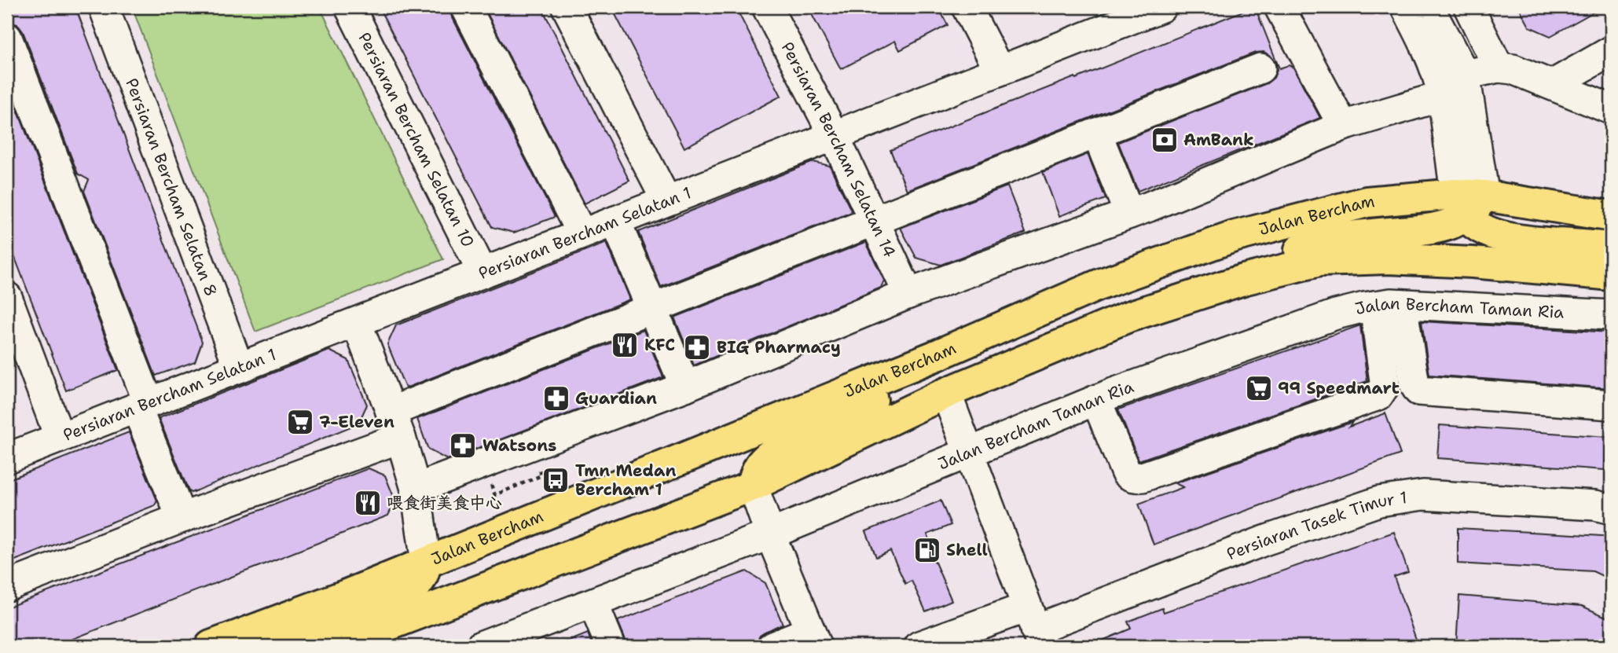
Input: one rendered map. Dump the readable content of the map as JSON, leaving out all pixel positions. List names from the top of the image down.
{
  "streets": {
    "main road": ["Jalan Bercham"],
    "street": [
      "Persiaran Bercham Selatan 10",
      "Persiaran Bercham Selatan 14",
      "Persiaran Bercham Selatan 8",
      "Persiaran Bercham Selatan 1",
      "Jalan Bercham Taman Ria",
      "Persiaran Tasek Timur 1"
    ]
  },
  "crossings": [
    ["Persiaran Bercham Selatan 10", "Persiaran Bercham Selatan 1"],
    ["Persiaran Bercham Selatan 14", "Persiaran Bercham Selatan 1"],
    ["Persiaran Bercham Selatan 8", "Persiaran Bercham Selatan 1"]
  ],
  "places": {
    "bank": ["AmBank"],
    "restaurant": ["KFC", "喂食街美食中心"],
    "pharmacy": ["BIG Pharmacy", "Guardian", "Watsons"],
    "supermarket": ["99 Speedmart", "7-Eleven"],
    "bus stop": ["Tmn Medan Bercham 1"],
    "fuel station": ["Shell"]
  }
}
